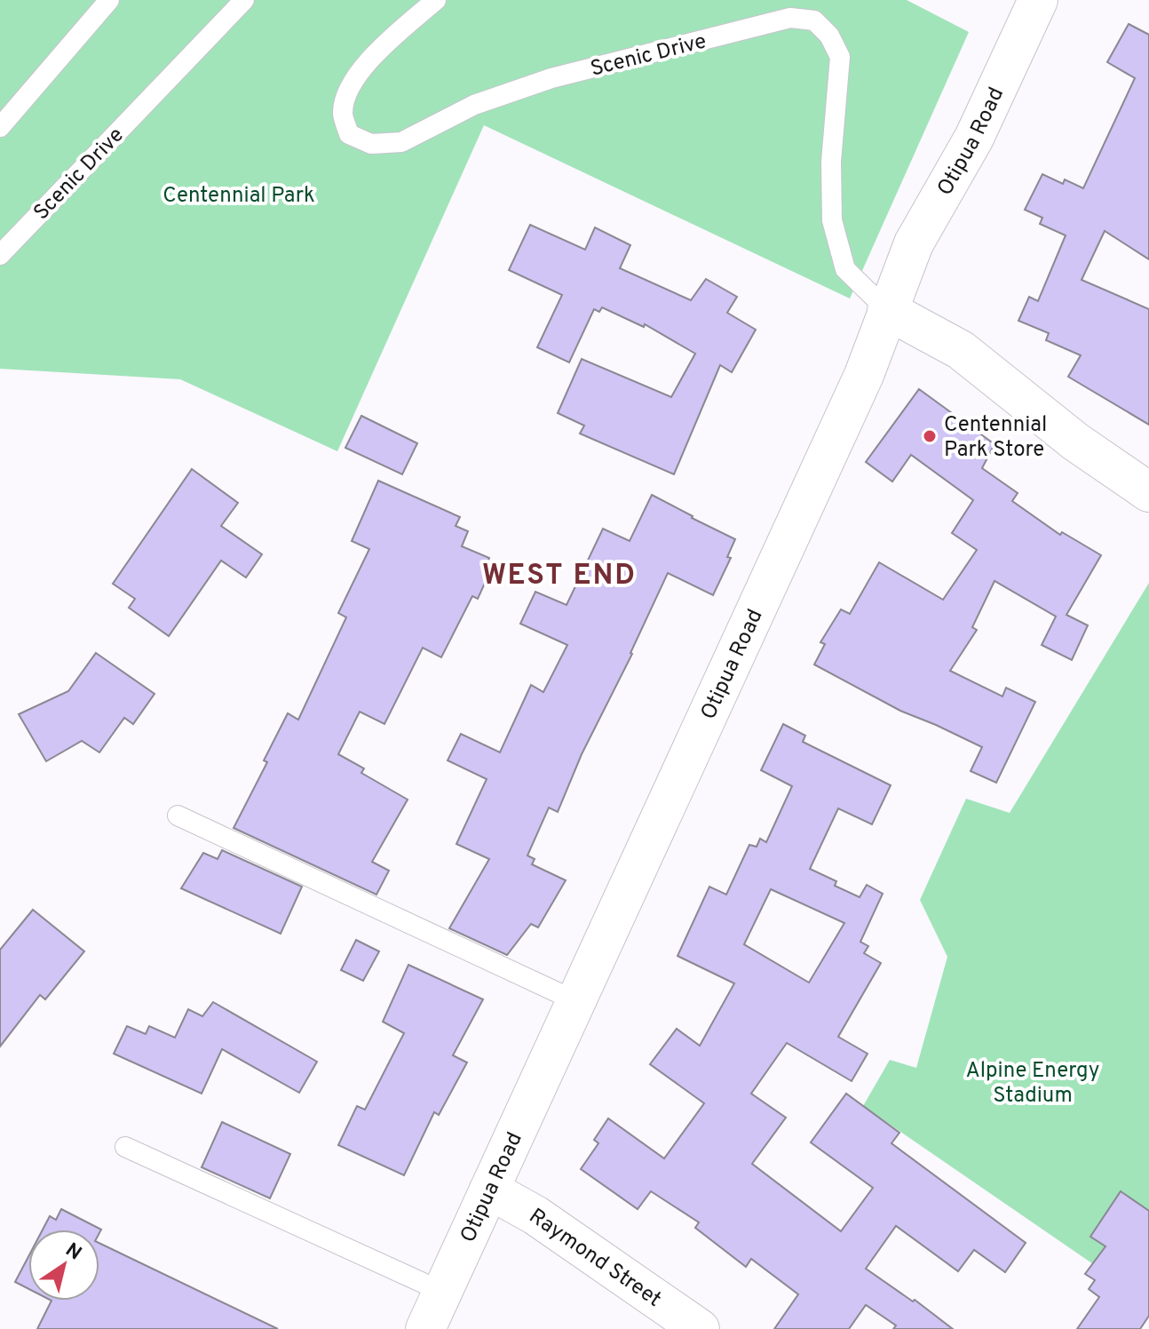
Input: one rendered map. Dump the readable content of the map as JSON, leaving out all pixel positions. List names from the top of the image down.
{
  "streets": {
    "street": ["Otipua Road", "Raymond Street"],
    "lane": ["Scenic Drive"]
  },
  "crossings": [
    ["Scenic Drive", "Otipua Road"],
    ["Otipua Road", "Raymond Street"]
  ],
  "districts": ["WEST END"],
  "parks": ["Centennial Park", "Alpine Energy Stadium"],
  "places": ["Centennial Park Store"],
  "north": "top right"
}
